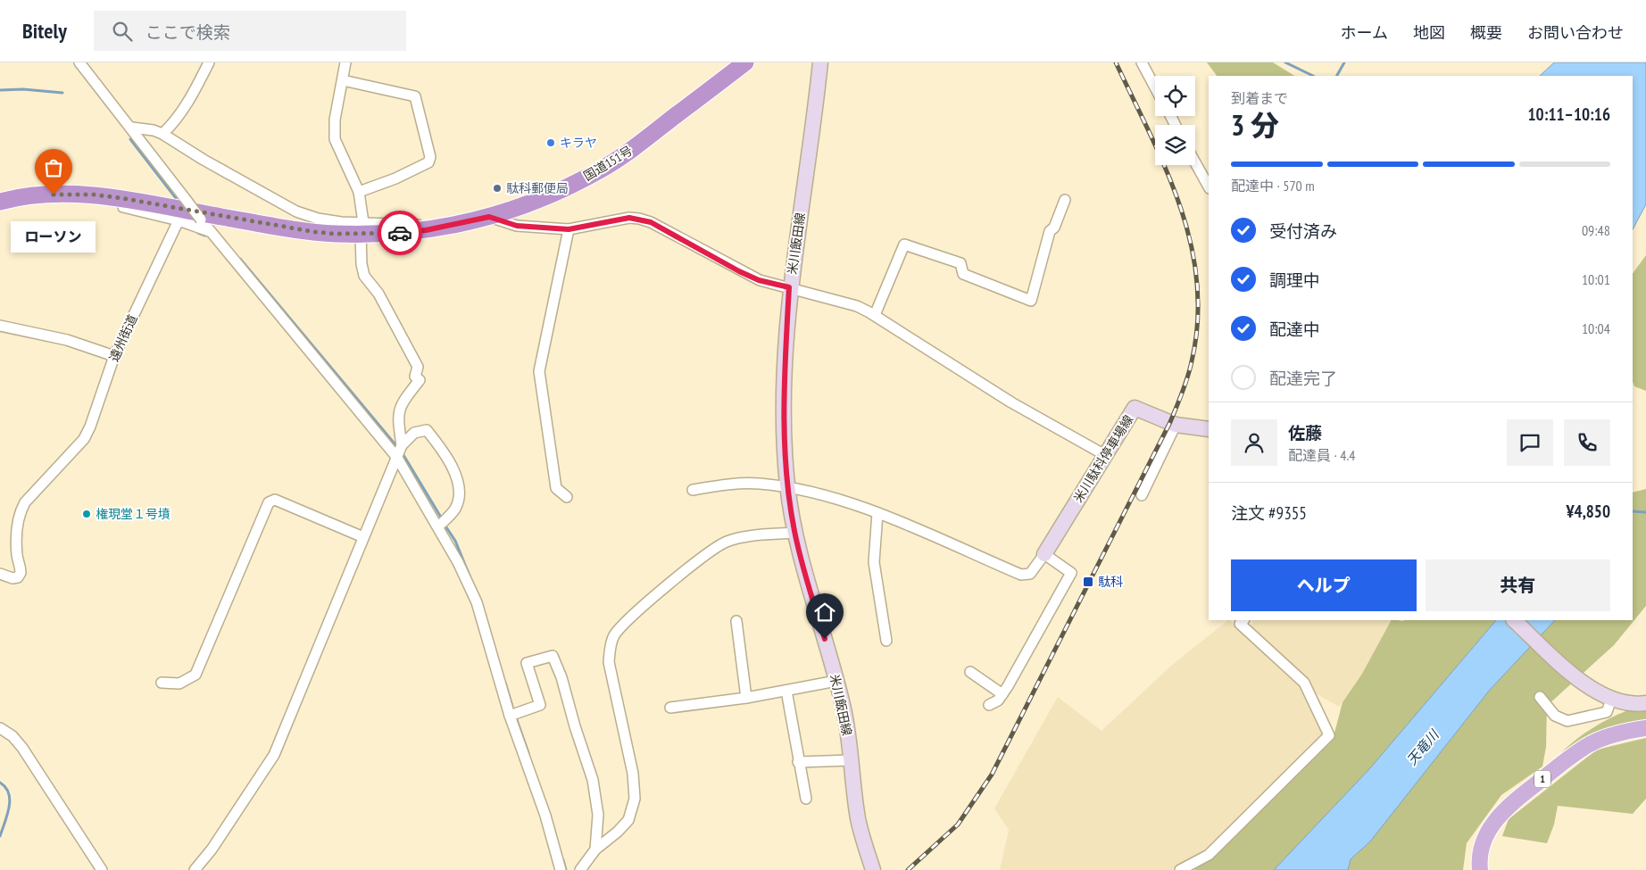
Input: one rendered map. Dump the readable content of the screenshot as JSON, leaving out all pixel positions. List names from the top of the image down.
{
  "streets": {
    "highway": ["国道151号"],
    "main road": ["米川飯田線", "米川駄科停車場線", "1"],
    "street": ["遠州街道"]
  },
  "water": ["天竜川"],
  "places": {
    "other": [
      "キラヤ",
      "駄科郵便局",
      "ローソン",
      "権現堂１号墳"
    ],
    "transit": ["駄科"]
  },
  "page": {
    "header": "Bitely",
    "search": "ここで検索",
    "nav": [
      "ホーム",
      "地図",
      "概要",
      "お問い合わせ"
    ],
    "heading": ["3 分", "到着まで", "10:11–10:16"],
    "panel": [
      "佐藤",
      "配達員 · 4.4",
      "注文 #9355",
      "¥4,850"
    ],
    "bar": "配達中 · 570 m",
    "list": [
      ["受付済み", "09:48"],
      ["調理中", "10:01"],
      ["配達中", "10:04"],
      "配達完了"
    ],
    "bubble": "ローソン",
    "buttons": ["ヘルプ", "共有"]
  }
}
